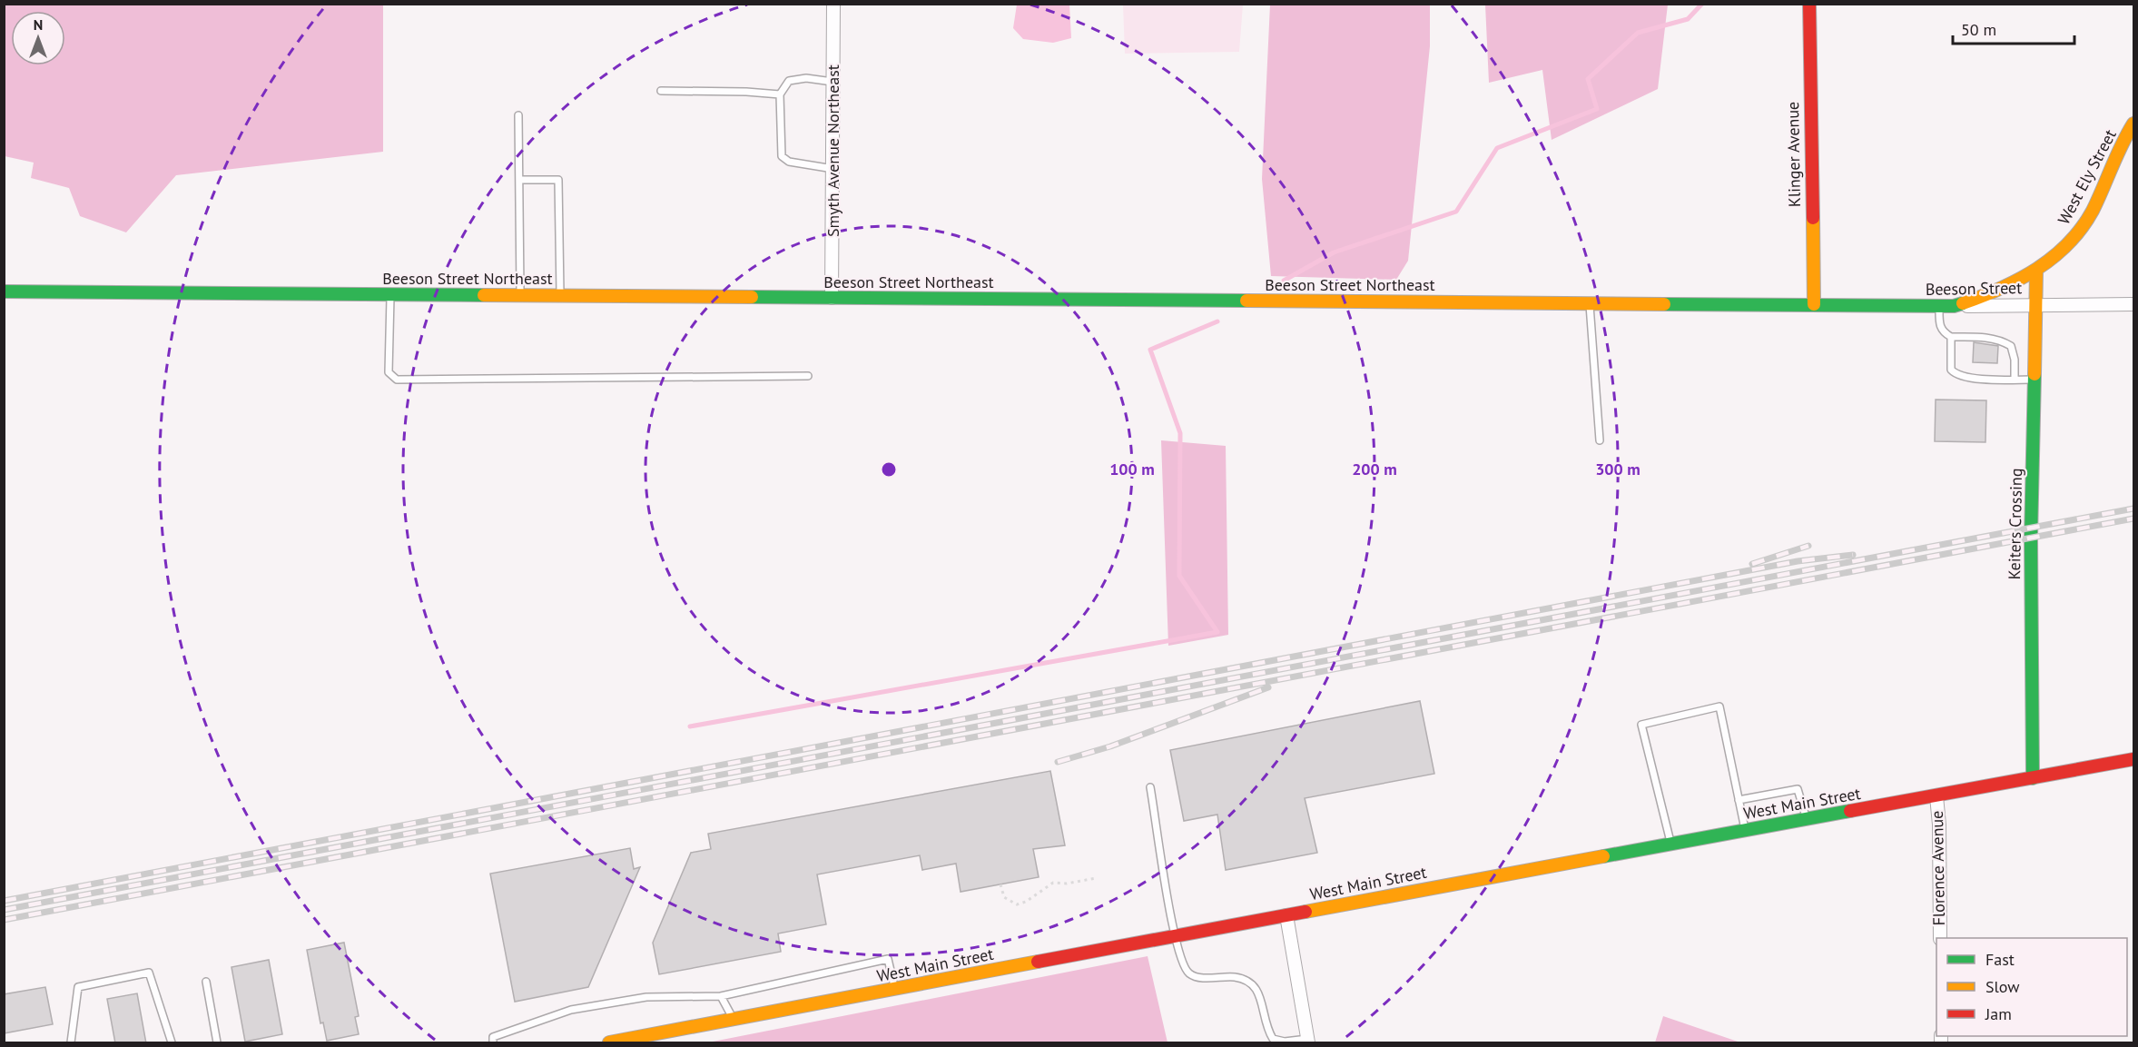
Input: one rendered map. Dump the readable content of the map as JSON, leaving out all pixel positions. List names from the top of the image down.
{
  "streets": {
    "street": [
      "Smyth Avenue Northeast",
      "Klinger Avenue",
      "West Ely Street",
      "Beeson Street Northeast",
      "Beeson Street",
      "Keiters Crossing",
      "West Main Street",
      "Florence Avenue"
    ]
  },
  "crossings": [
    ["Smyth Avenue Northeast", "Beeson Street Northeast"],
    ["Klinger Avenue", "Beeson Street Northeast"],
    ["Klinger Avenue", "Beeson Street"],
    ["West Ely Street", "Beeson Street"],
    ["West Ely Street", "Keiters Crossing"],
    ["Beeson Street Northeast", "Beeson Street"],
    ["Beeson Street", "Keiters Crossing"],
    ["Keiters Crossing", "West Main Street"],
    ["West Main Street", "Florence Avenue"]
  ],
  "legend": ["Fast", "Slow", "Jam"],
  "scale_bar": "50 m",
  "north": "top",
  "rings": ["100 m", "200 m", "300 m"]
}
